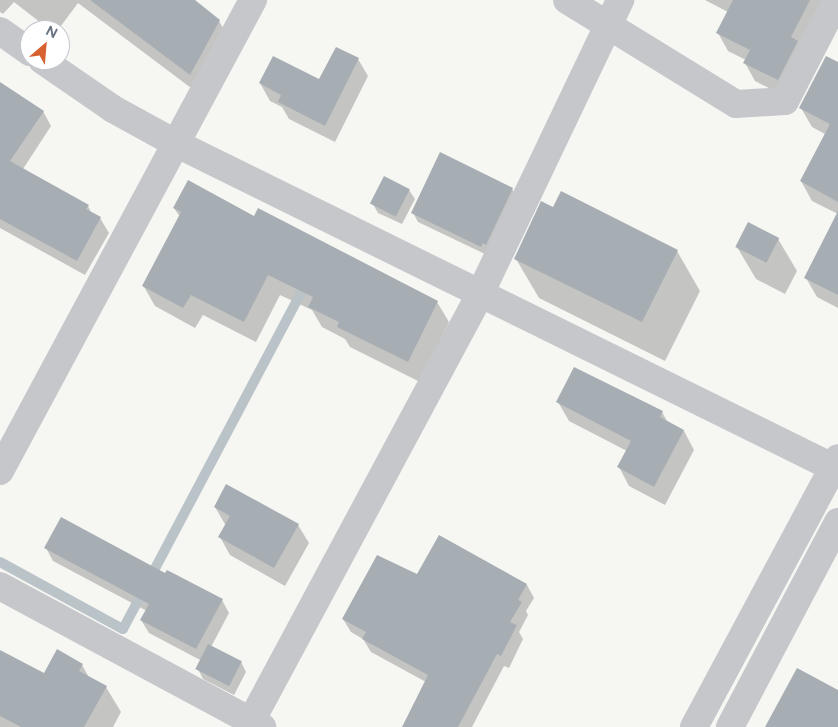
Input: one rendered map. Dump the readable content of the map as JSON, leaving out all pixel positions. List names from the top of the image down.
{
  "north": "top right"
}
